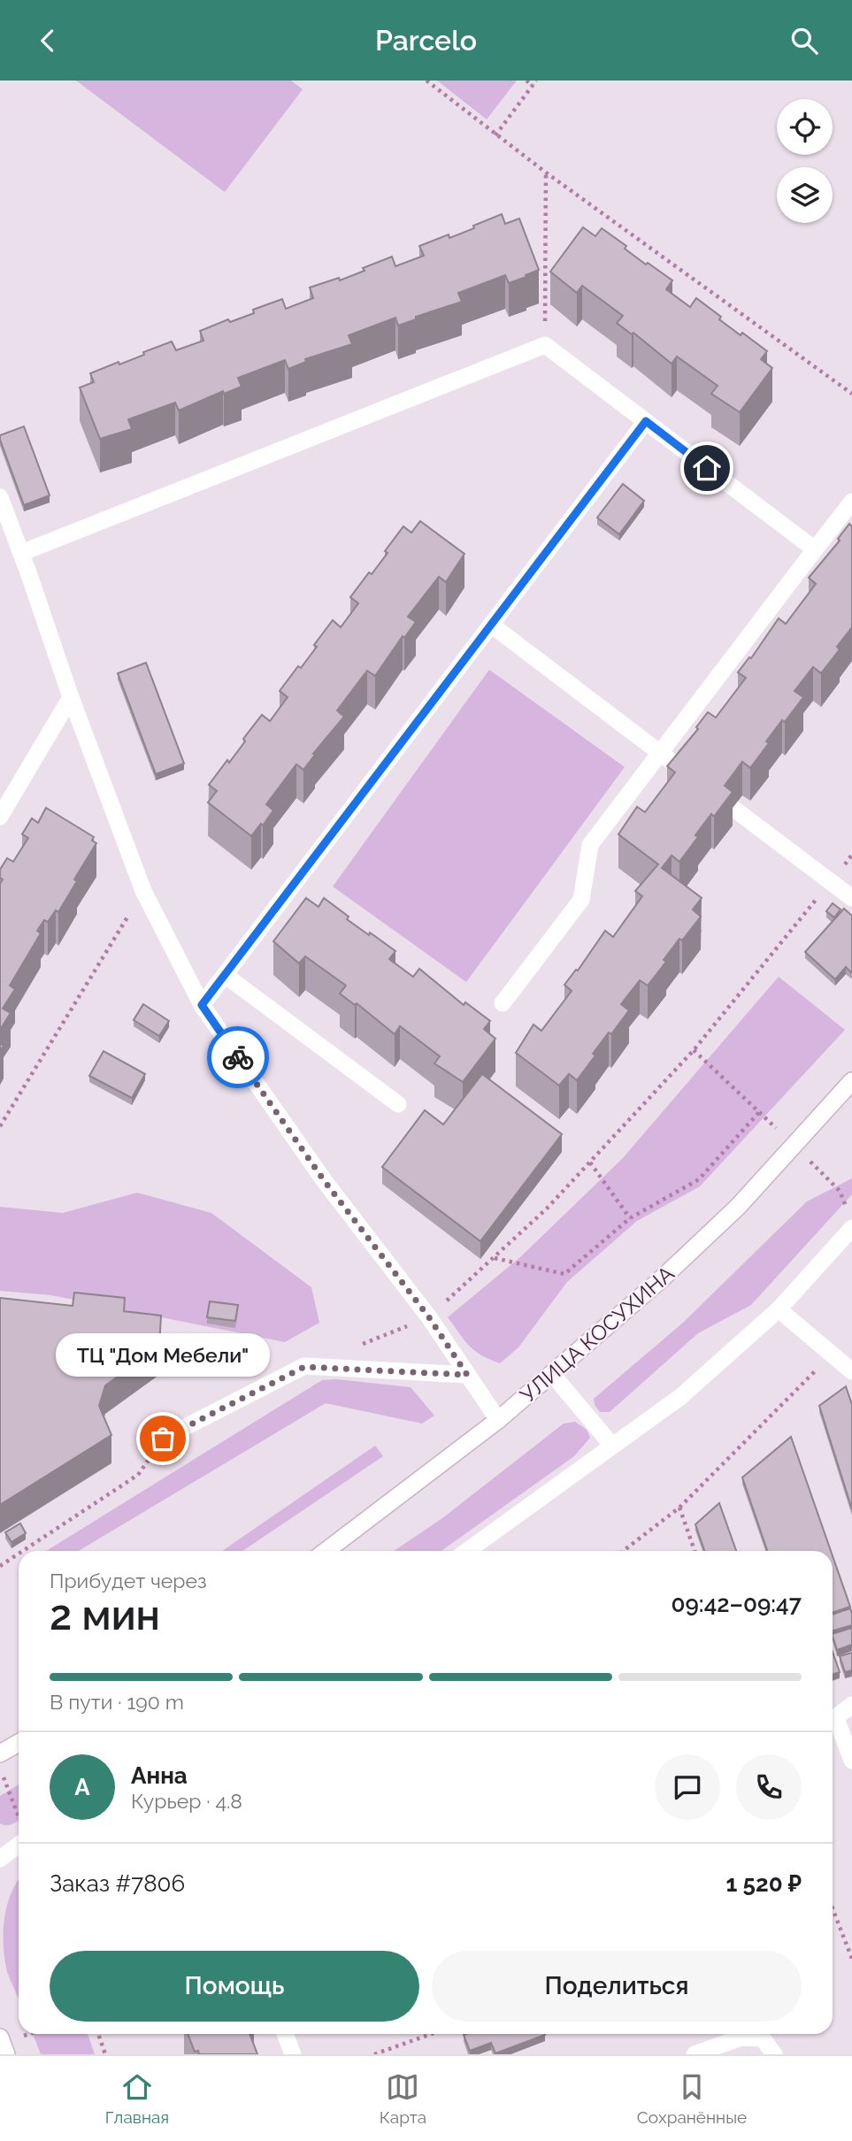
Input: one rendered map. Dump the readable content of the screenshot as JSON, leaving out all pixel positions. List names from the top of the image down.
{
  "streets": {
    "main road": ["УЛИЦА КОСУХИНА"]
  },
  "places": ["ТЦ \"Дом Мебели\""],
  "page": {
    "header": "Parcelo",
    "bubble": "ТЦ \"Дом Мебели\"",
    "heading": ["2 мин", "Прибудет через", "09:42–09:47"],
    "panel": [
      "Анна",
      "Курьер · 4.8",
      "Заказ #7806",
      "1 520 ₽"
    ],
    "bar": "В пути · 190 m",
    "round": "А",
    "buttons": ["Помощь", "Поделиться"],
    "tabs": ["Главная", "Карта", "Сохранённые"]
  }
}
